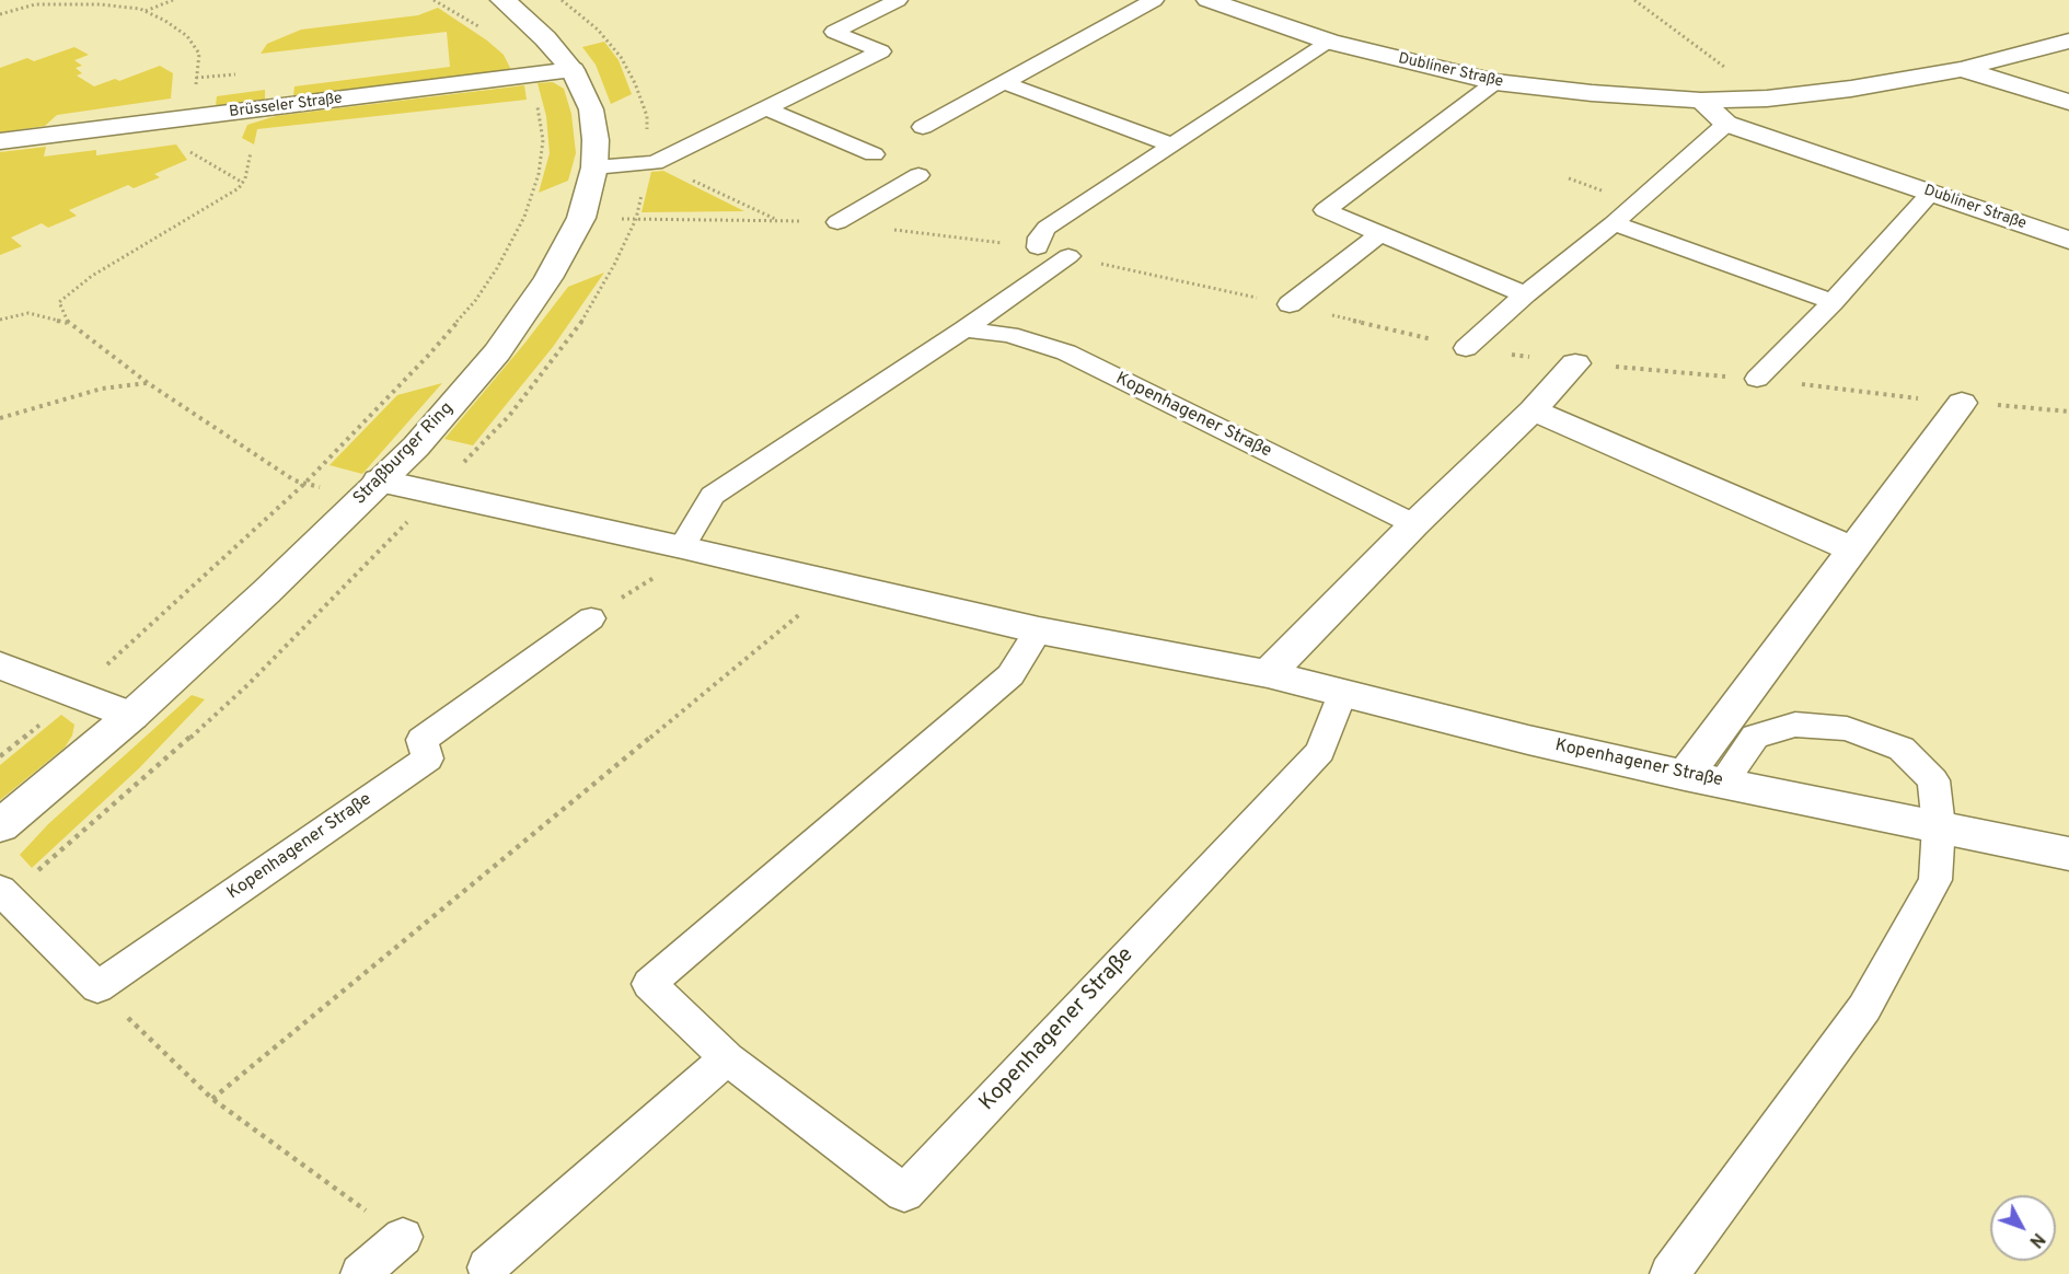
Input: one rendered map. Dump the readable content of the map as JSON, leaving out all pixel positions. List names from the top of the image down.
{
  "streets": {
    "street": [
      "Dubliner Straße",
      "Brüsseler Straße",
      "Kopenhagener Straße",
      "Straßburger Ring"
    ]
  },
  "crossings": [
    ["Brüsseler Straße", "Straßburger Ring"],
    ["Kopenhagener Straße", "Straßburger Ring"]
  ],
  "north": "bottom right"
}
